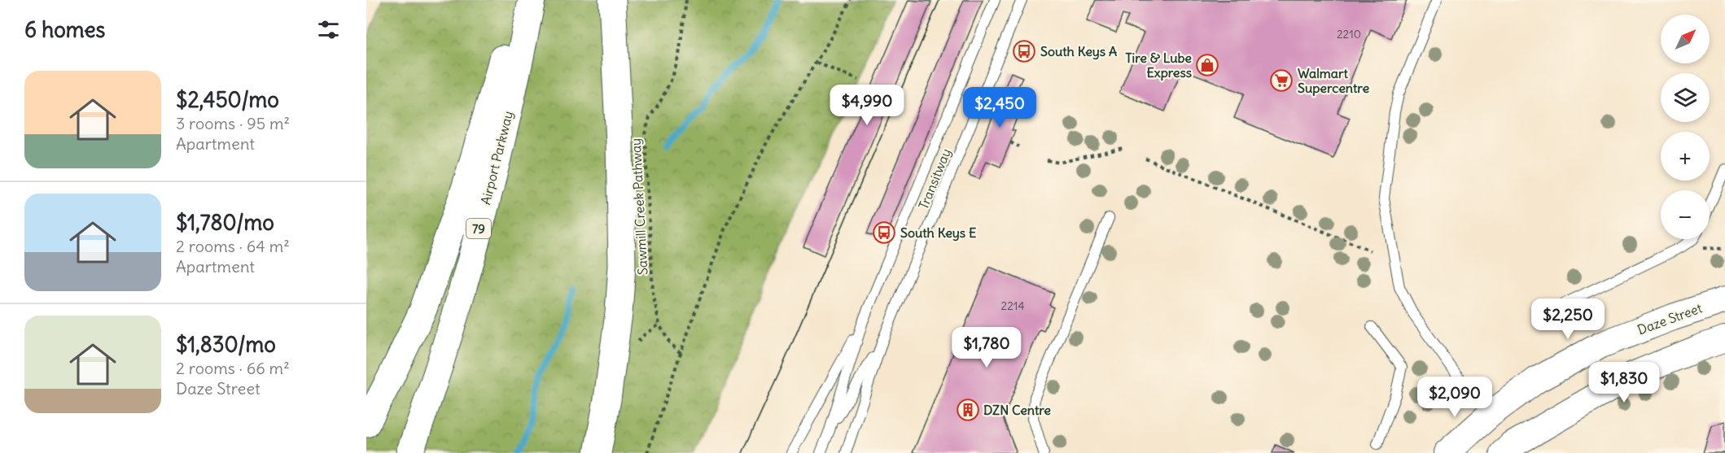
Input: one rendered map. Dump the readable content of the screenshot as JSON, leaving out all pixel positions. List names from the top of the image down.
{
  "streets": {
    "highway": ["Airport Parkway", "79"],
    "street": ["Daze Street"],
    "lane": ["Transitway"],
    "path": ["Sawmill Creek Pathway"]
  },
  "places": {
    "bus stop": ["South Keys A", "South Keys E"],
    "shop": ["Tire & Lube Express"],
    "supermarket": ["Walmart Supercentre"],
    "building": ["DZN Centre"]
  },
  "house_numbers": ["2210", "2214"],
  "north": "top right",
  "page": {
    "heading": "6 homes",
    "map_buttons": ["+", "−"],
    "list": [
      {
        "name": "$2,450/mo",
        "note": "3 rooms · 95 m² · Apartment"
      },
      {
        "name": "$1,780/mo",
        "note": "2 rooms · 64 m² · Apartment"
      },
      {
        "name": "$1,830/mo",
        "note": "2 rooms · 66 m² · Daze Street"
      }
    ],
    "price": [
      "$4,990",
      "$2,450",
      "$2,250",
      "$1,780",
      "$1,830",
      "$2,090"
    ]
  }
}
